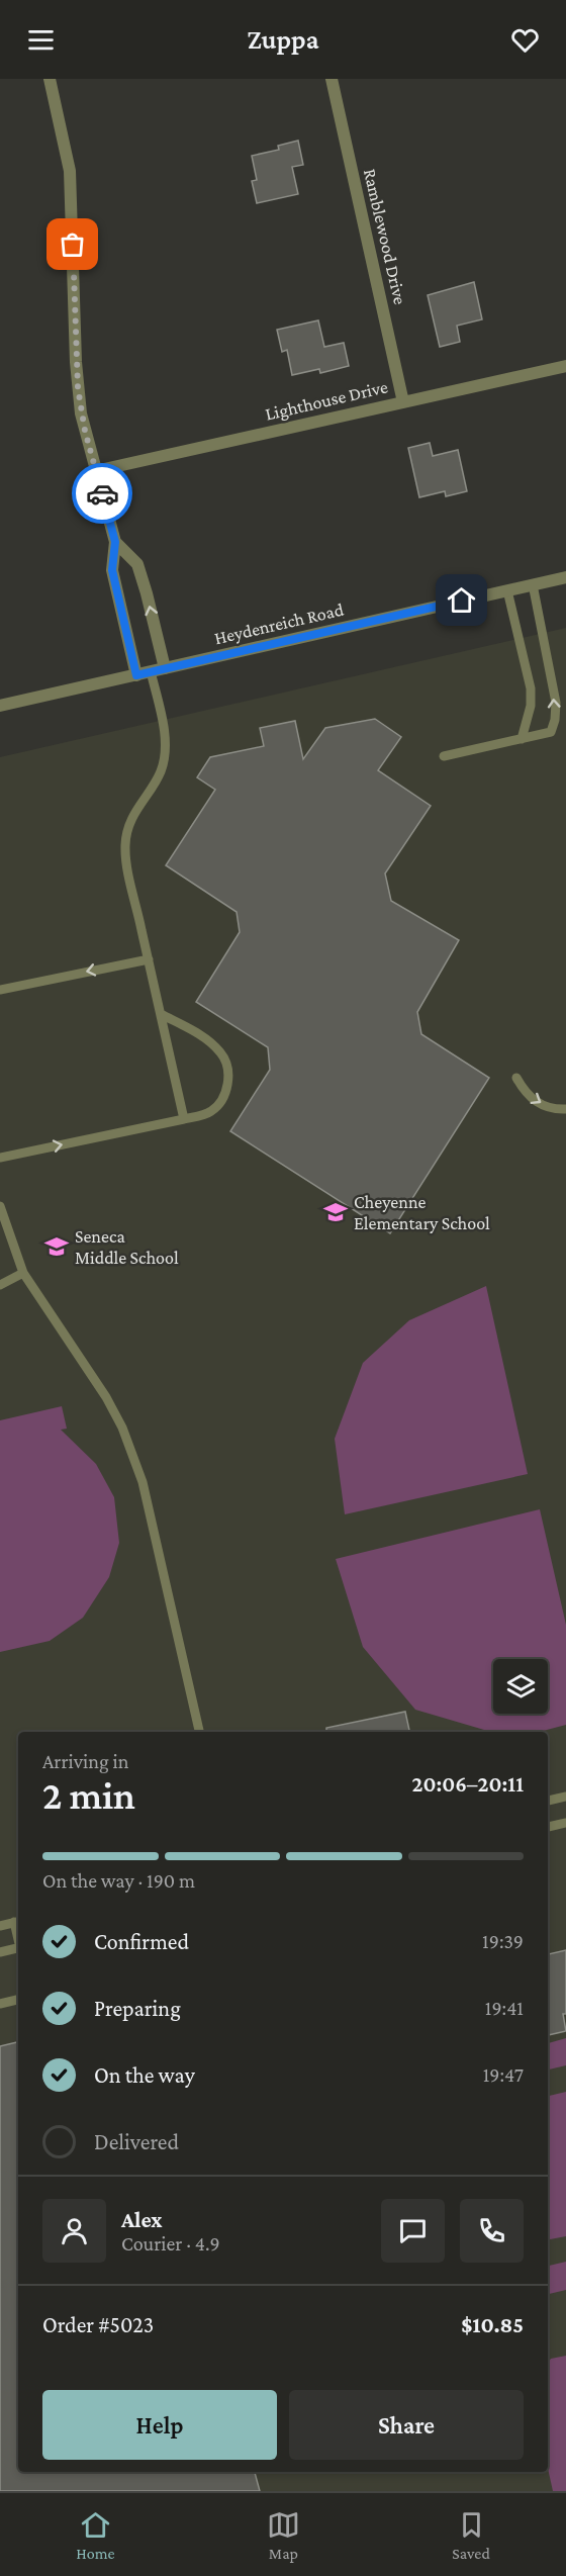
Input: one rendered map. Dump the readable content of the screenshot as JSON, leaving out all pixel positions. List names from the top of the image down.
{
  "streets": {
    "street": ["Ramblewood Drive", "Lighthouse Drive", "Heydenreich Road"]
  },
  "crossings": [
    ["Ramblewood Drive", "Lighthouse Drive"]
  ],
  "places": {
    "school or university": ["Cheyenne Elementary School", "Seneca Middle School"]
  },
  "page": {
    "header": "Zuppa",
    "heading": ["2 min", "Arriving in", "20:06–20:11"],
    "panel": [
      "Alex",
      "Courier · 4.9",
      "Order #5023",
      "$10.85"
    ],
    "bar": "On the way · 190 m",
    "list": [
      ["Confirmed", "19:39"],
      ["Preparing", "19:41"],
      ["On the way", "19:47"],
      "Delivered"
    ],
    "buttons": ["Help", "Share"],
    "tabs": ["Home", "Map", "Saved"]
  }
}
